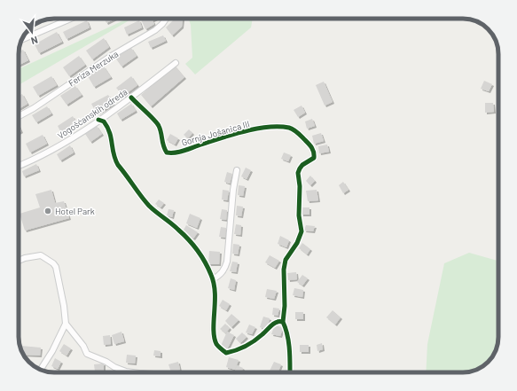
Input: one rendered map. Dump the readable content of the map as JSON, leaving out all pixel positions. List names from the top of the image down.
{
  "streets": {
    "street": ["Feriza Merzuka", "Vogošćanskih odreda", "Gornja Jošanica III"]
  },
  "crossings": [
    ["Vogošćanskih odreda", "Gornja Jošanica III"]
  ],
  "places": ["Hotel Park"],
  "north": "bottom"
}
